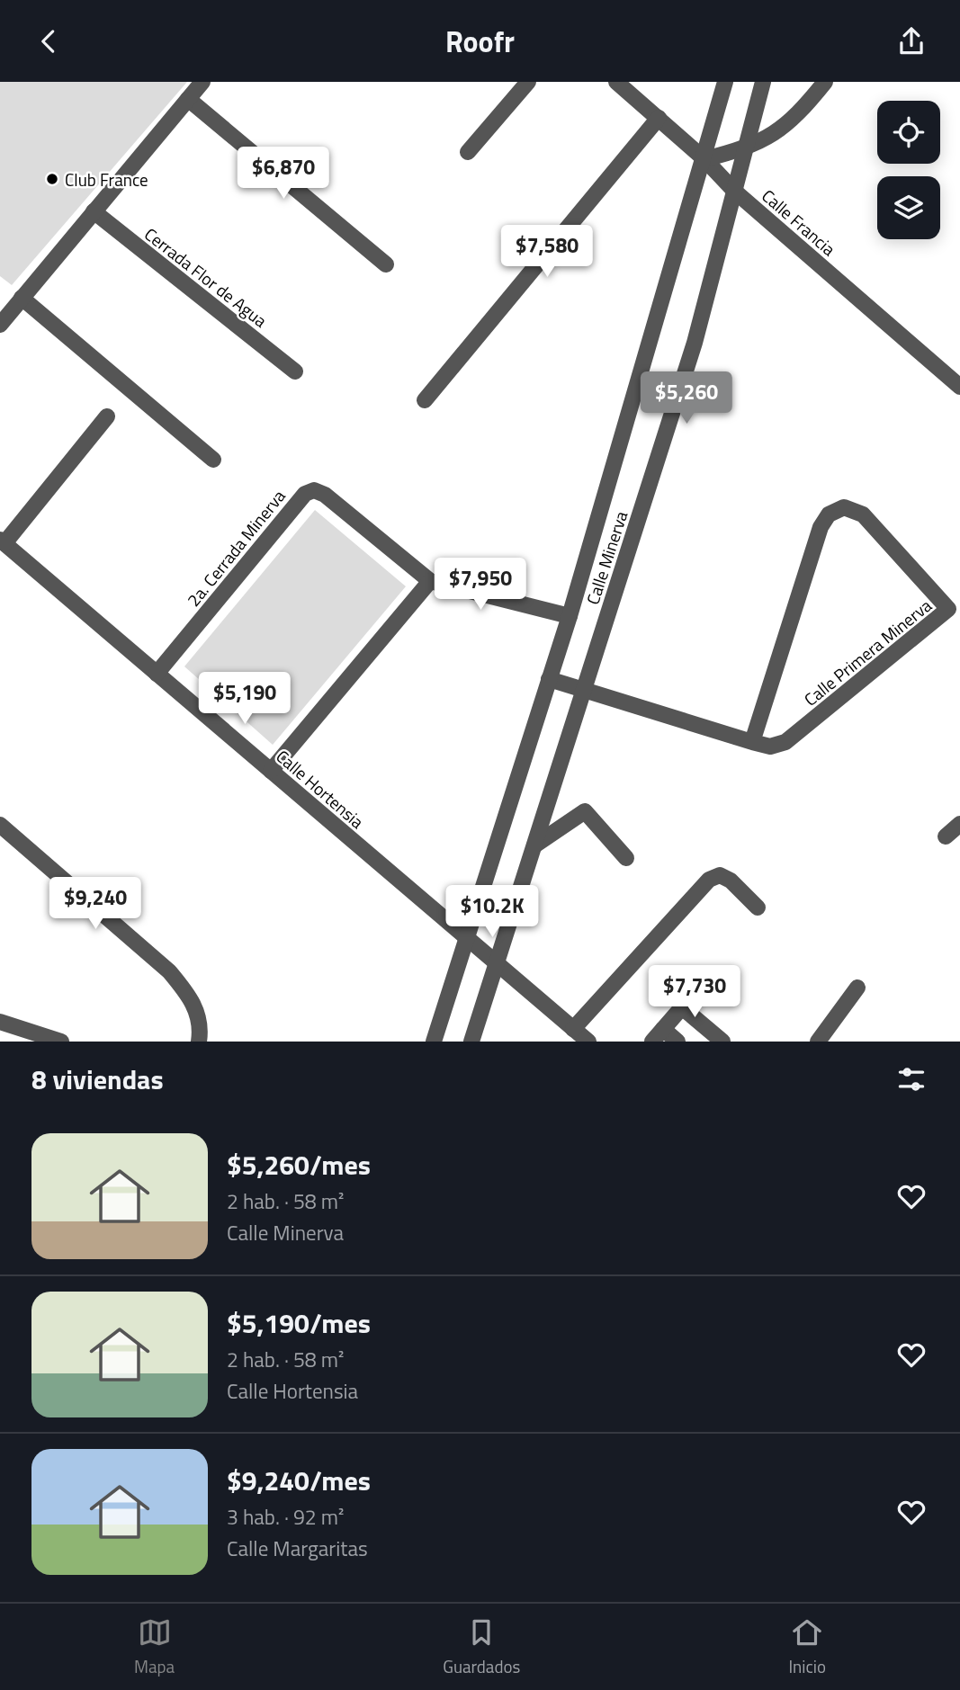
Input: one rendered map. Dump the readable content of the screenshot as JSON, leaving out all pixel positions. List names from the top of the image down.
{
  "streets": {
    "street": [
      "Calle Francia",
      "Cerrada Flor de Agua",
      "2a. Cerrada Minerva",
      "Calle Minerva",
      "Calle Primera Minerva",
      "Calle Hortensia"
    ]
  },
  "crossings": [
    ["Calle Francia", "Calle Minerva"],
    ["2a. Cerrada Minerva", "Calle Minerva"],
    ["2a. Cerrada Minerva", "Calle Hortensia"],
    ["Calle Minerva", "Calle Primera Minerva"],
    ["Calle Minerva", "Calle Hortensia"]
  ],
  "places": ["Club France"],
  "page": {
    "header": "Roofr",
    "price": [
      "$6,870",
      "$7,580",
      "$5,260",
      "$7,950",
      "$5,190",
      "$9,240",
      "$10.2K",
      "$7,730"
    ],
    "heading": "8 viviendas",
    "list": [
      {
        "name": "$5,260/mes",
        "note": "2 hab. · 58 m² · Calle Minerva"
      },
      {
        "name": "$5,190/mes",
        "note": "2 hab. · 58 m² · Calle Hortensia"
      },
      {
        "name": "$9,240/mes",
        "note": "3 hab. · 92 m² · Calle Margaritas"
      }
    ],
    "tabs": ["Mapa", "Guardados", "Inicio"]
  }
}
